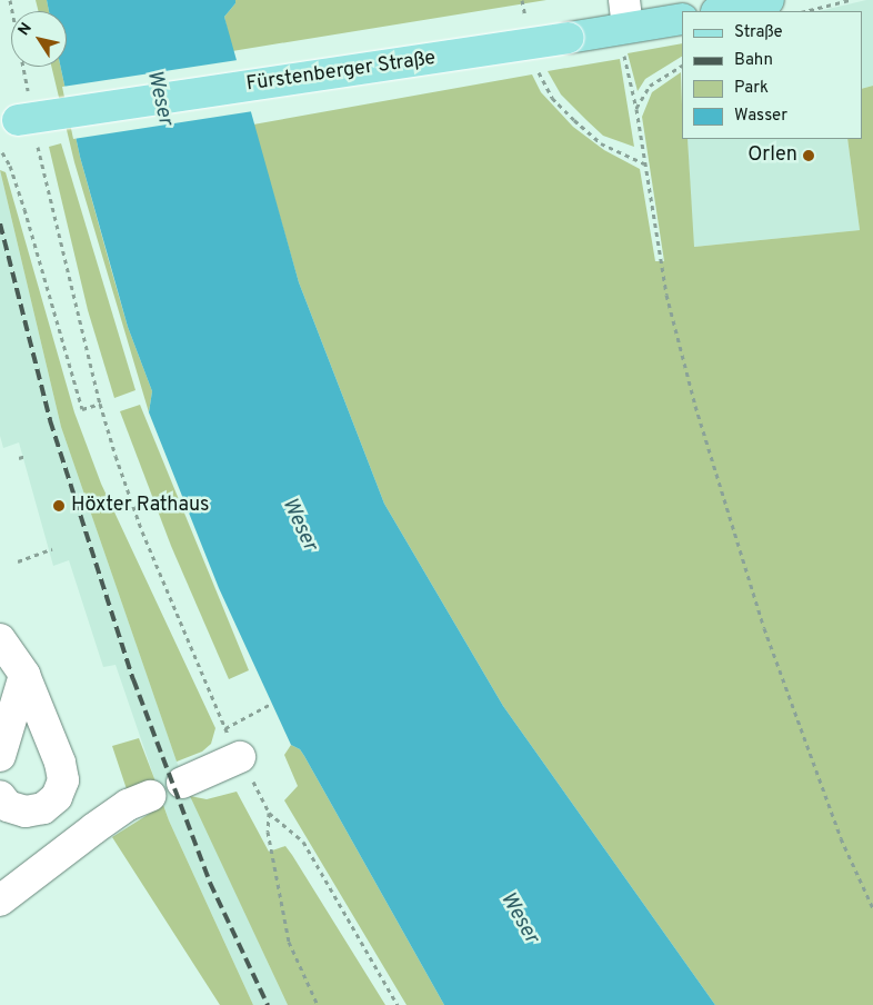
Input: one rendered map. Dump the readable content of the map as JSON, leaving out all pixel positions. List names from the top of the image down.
{
  "streets": {
    "main road": ["Fürstenberger Straße"]
  },
  "water": ["Weser"],
  "places": ["Orlen", "Höxter Rathaus"],
  "legend": [
    "Straße",
    "Bahn",
    "Park",
    "Wasser"
  ],
  "north": "top left"
}
